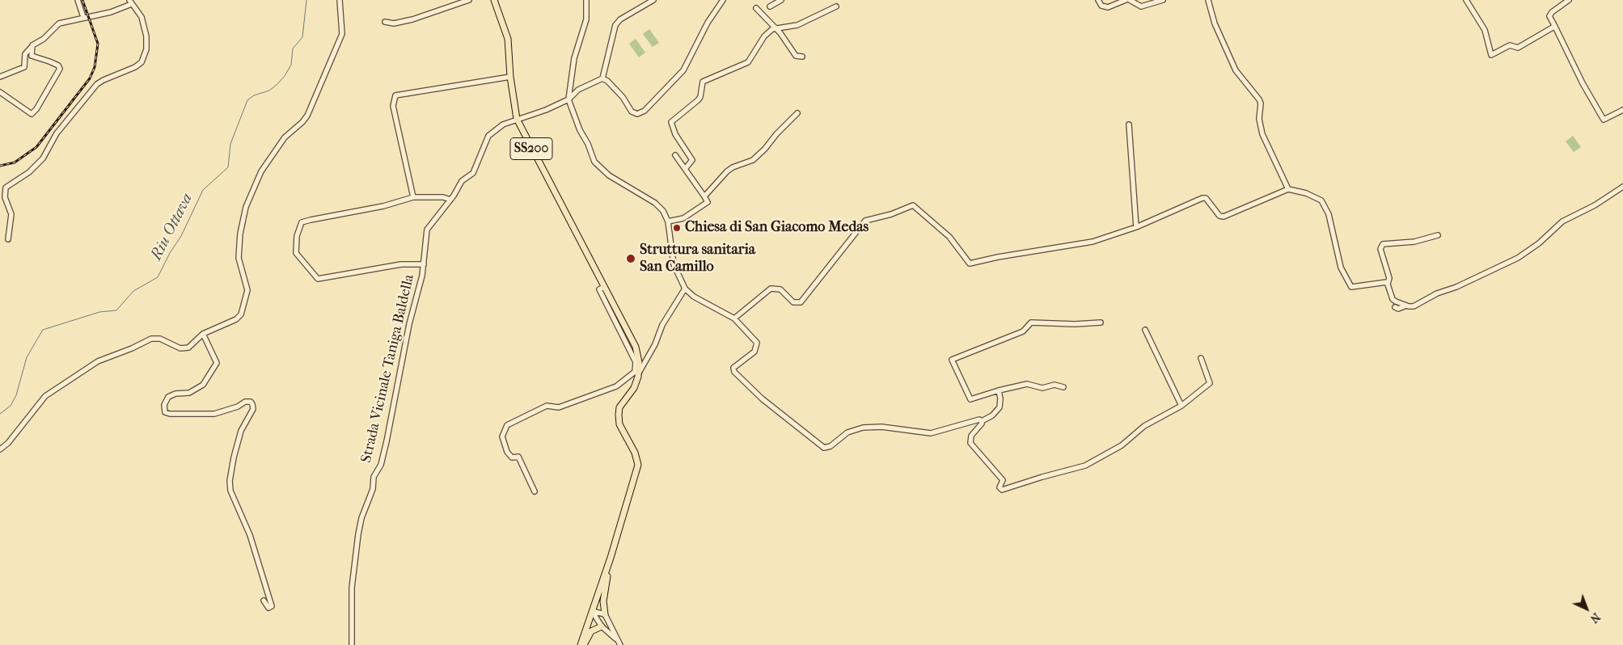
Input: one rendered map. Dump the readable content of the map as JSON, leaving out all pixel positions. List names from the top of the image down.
{
  "streets": {
    "main road": ["SS200"],
    "street": ["Strada Vicinale Taniga Baldella"]
  },
  "crossings": [
    ["SS200", "Strada Vicinale Taniga Baldella"]
  ],
  "water": ["Riu Ottava"],
  "places": ["Chiesa di San Giacomo Medas", "Struttura sanitaria San Camillo"],
  "north": "bottom right"
}
